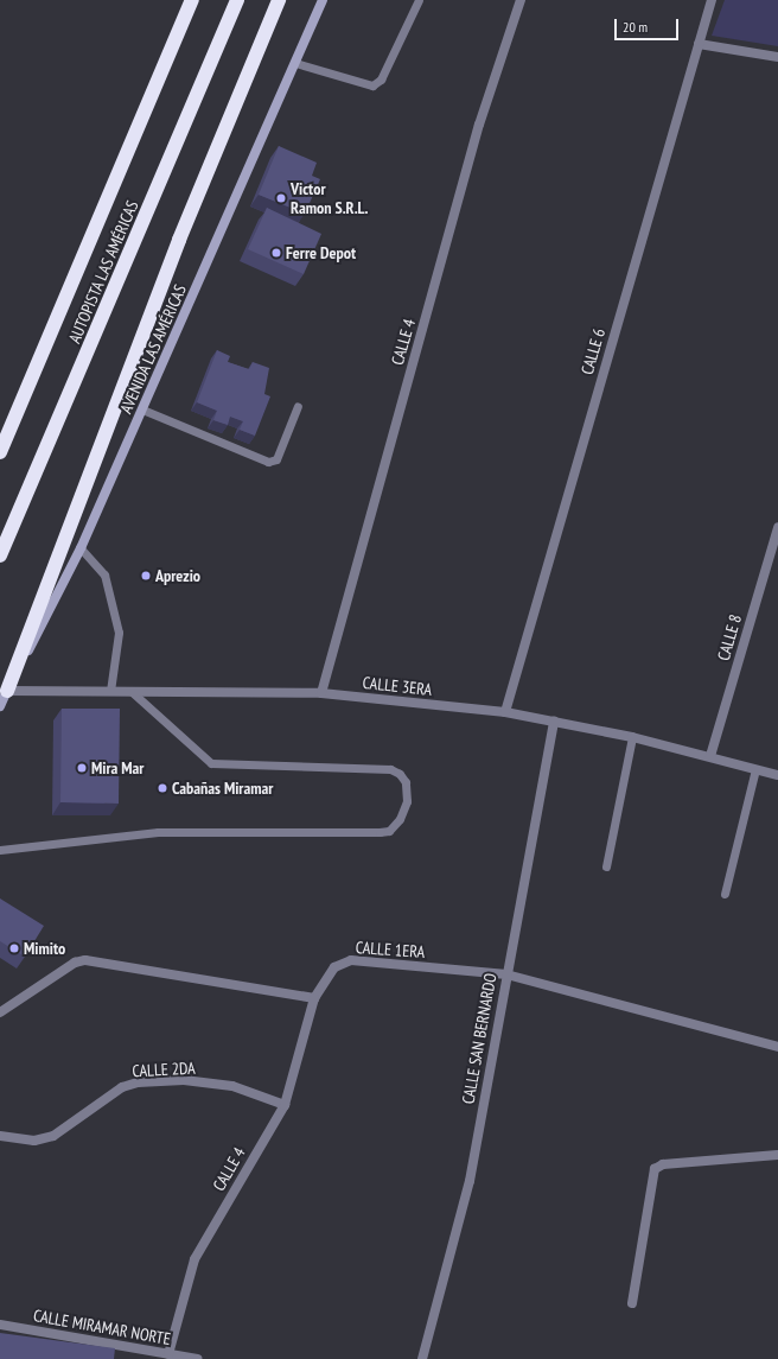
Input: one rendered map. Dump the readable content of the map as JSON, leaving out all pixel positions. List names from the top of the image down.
{
  "streets": {
    "highway": ["AUTOPISTA LAS AMÉRICAS"],
    "main road": ["AVENIDA LAS AMÉRICAS"],
    "street": [
      "CALLE 4",
      "CALLE 6",
      "CALLE 8",
      "CALLE 3ERA",
      "CALLE 1ERA",
      "CALLE SAN BERNARDO",
      "CALLE 2DA",
      "CALLE MIRAMAR NORTE"
    ]
  },
  "crossings": [
    ["CALLE 4", "CALLE 3ERA"],
    ["CALLE 4", "CALLE 1ERA"],
    ["CALLE 4", "CALLE 2DA"],
    ["CALLE 4", "CALLE MIRAMAR NORTE"],
    ["AVENIDA LAS AMÉRICAS", "CALLE 3ERA"],
    ["CALLE 6", "CALLE 3ERA"],
    ["CALLE 8", "CALLE 3ERA"],
    ["CALLE 3ERA", "CALLE SAN BERNARDO"],
    ["CALLE 1ERA", "CALLE SAN BERNARDO"]
  ],
  "places": [
    "Victor Ramon S.R.L.",
    "Ferre Depot",
    "Aprezio",
    "Mira Mar",
    "Cabañas Miramar",
    "Mimito"
  ],
  "scale_bar": "20 m"
}
